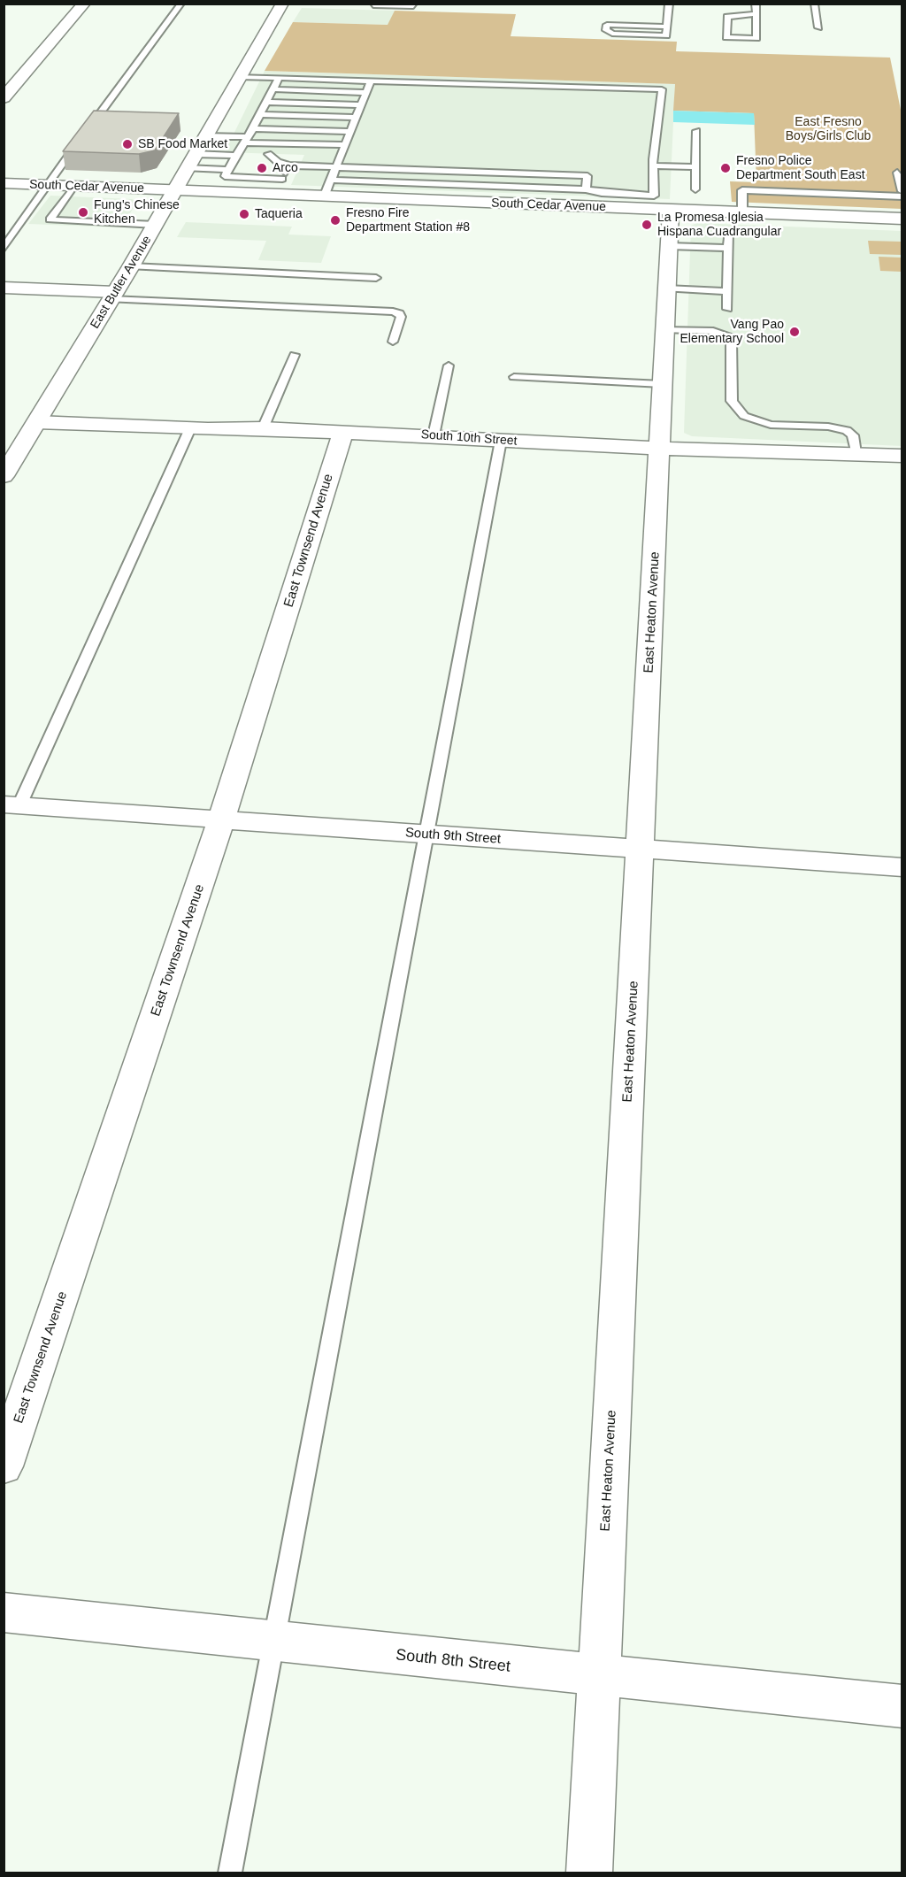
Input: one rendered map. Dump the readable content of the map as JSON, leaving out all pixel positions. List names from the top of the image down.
{
  "streets": {
    "street": [
      "South Cedar Avenue",
      "East Butler Avenue",
      "South 10th Street",
      "East Townsend Avenue",
      "East Heaton Avenue",
      "South 9th Street",
      "South 8th Street"
    ]
  },
  "crossings": [
    ["South Cedar Avenue", "East Butler Avenue"],
    ["South Cedar Avenue", "East Heaton Avenue"],
    ["East Butler Avenue", "South 10th Street"],
    ["South 10th Street", "East Townsend Avenue"],
    ["South 10th Street", "East Heaton Avenue"],
    ["East Townsend Avenue", "South 9th Street"],
    ["East Heaton Avenue", "South 9th Street"],
    ["East Heaton Avenue", "South 8th Street"]
  ],
  "parks": ["East Fresno Boys/Girls Club"],
  "places": [
    "SB Food Market",
    "Arco",
    "Fresno Police Department South East",
    "Fung's Chinese Kitchen",
    "Taqueria",
    "Fresno Fire Department Station #8",
    "La Promesa Iglesia Hispana Cuadrangular",
    "Vang Pao Elementary School"
  ]
}
